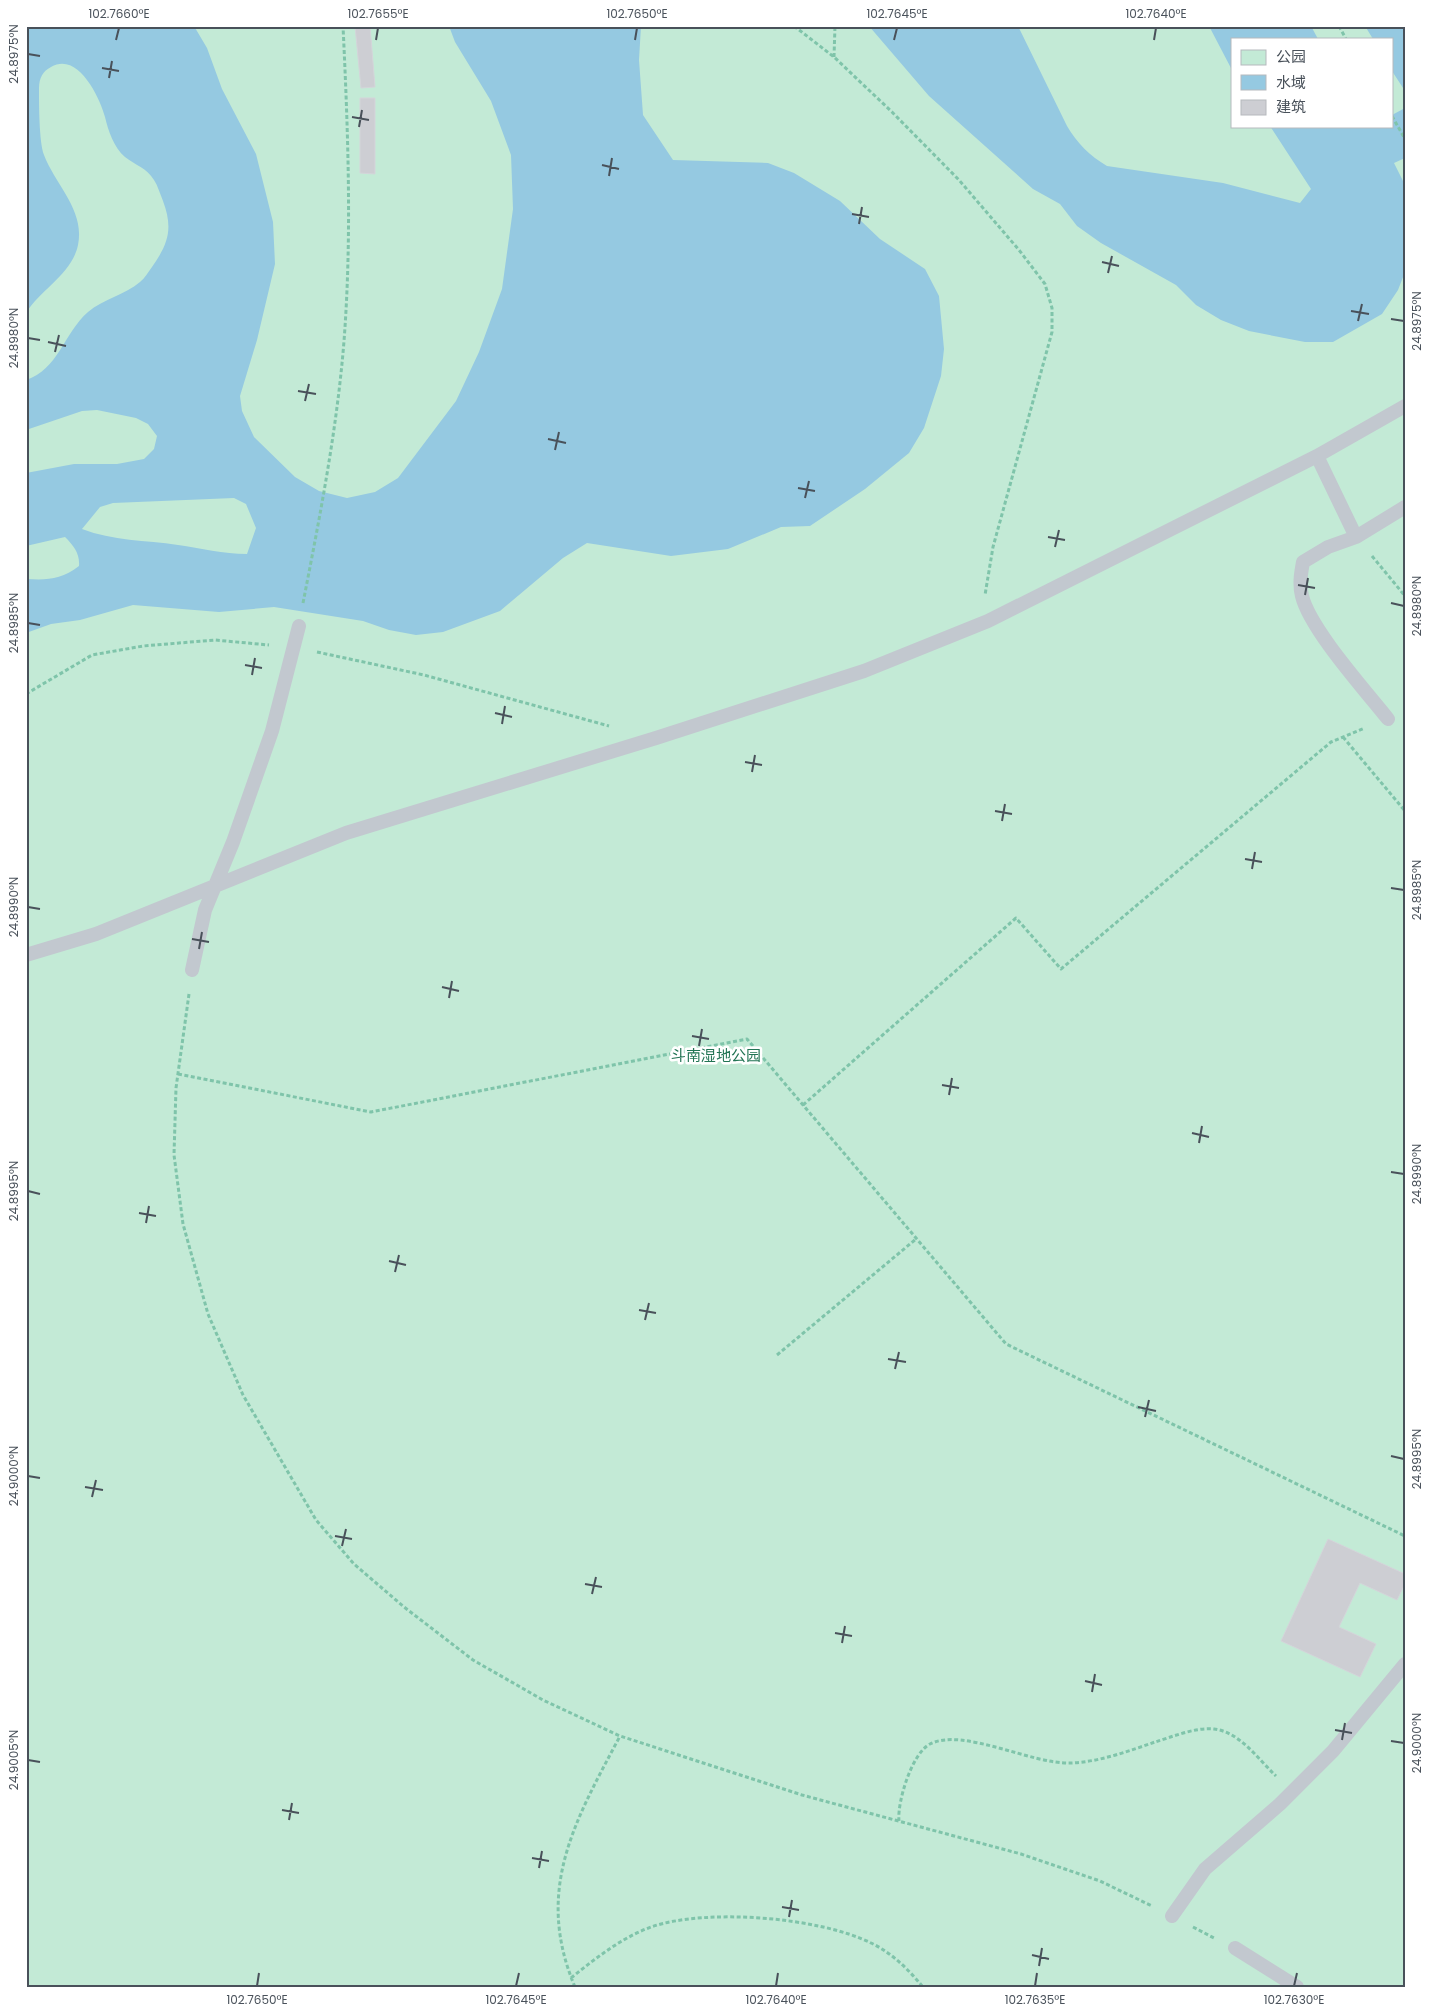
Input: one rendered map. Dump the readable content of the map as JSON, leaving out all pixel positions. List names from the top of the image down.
{
  "parks": ["斗南湿地公园"],
  "legend": ["公园", "水域", "建筑"],
  "coordinates": [
    "102.7660°E",
    "102.7655°E",
    "102.7650°E",
    "102.7645°E",
    "102.7640°E",
    "24.8975°N",
    "24.8980°N",
    "24.8985°N",
    "24.8990°N",
    "24.8995°N",
    "24.9000°N",
    "24.9005°N",
    "102.7635°E",
    "102.7630°E"
  ]
}
